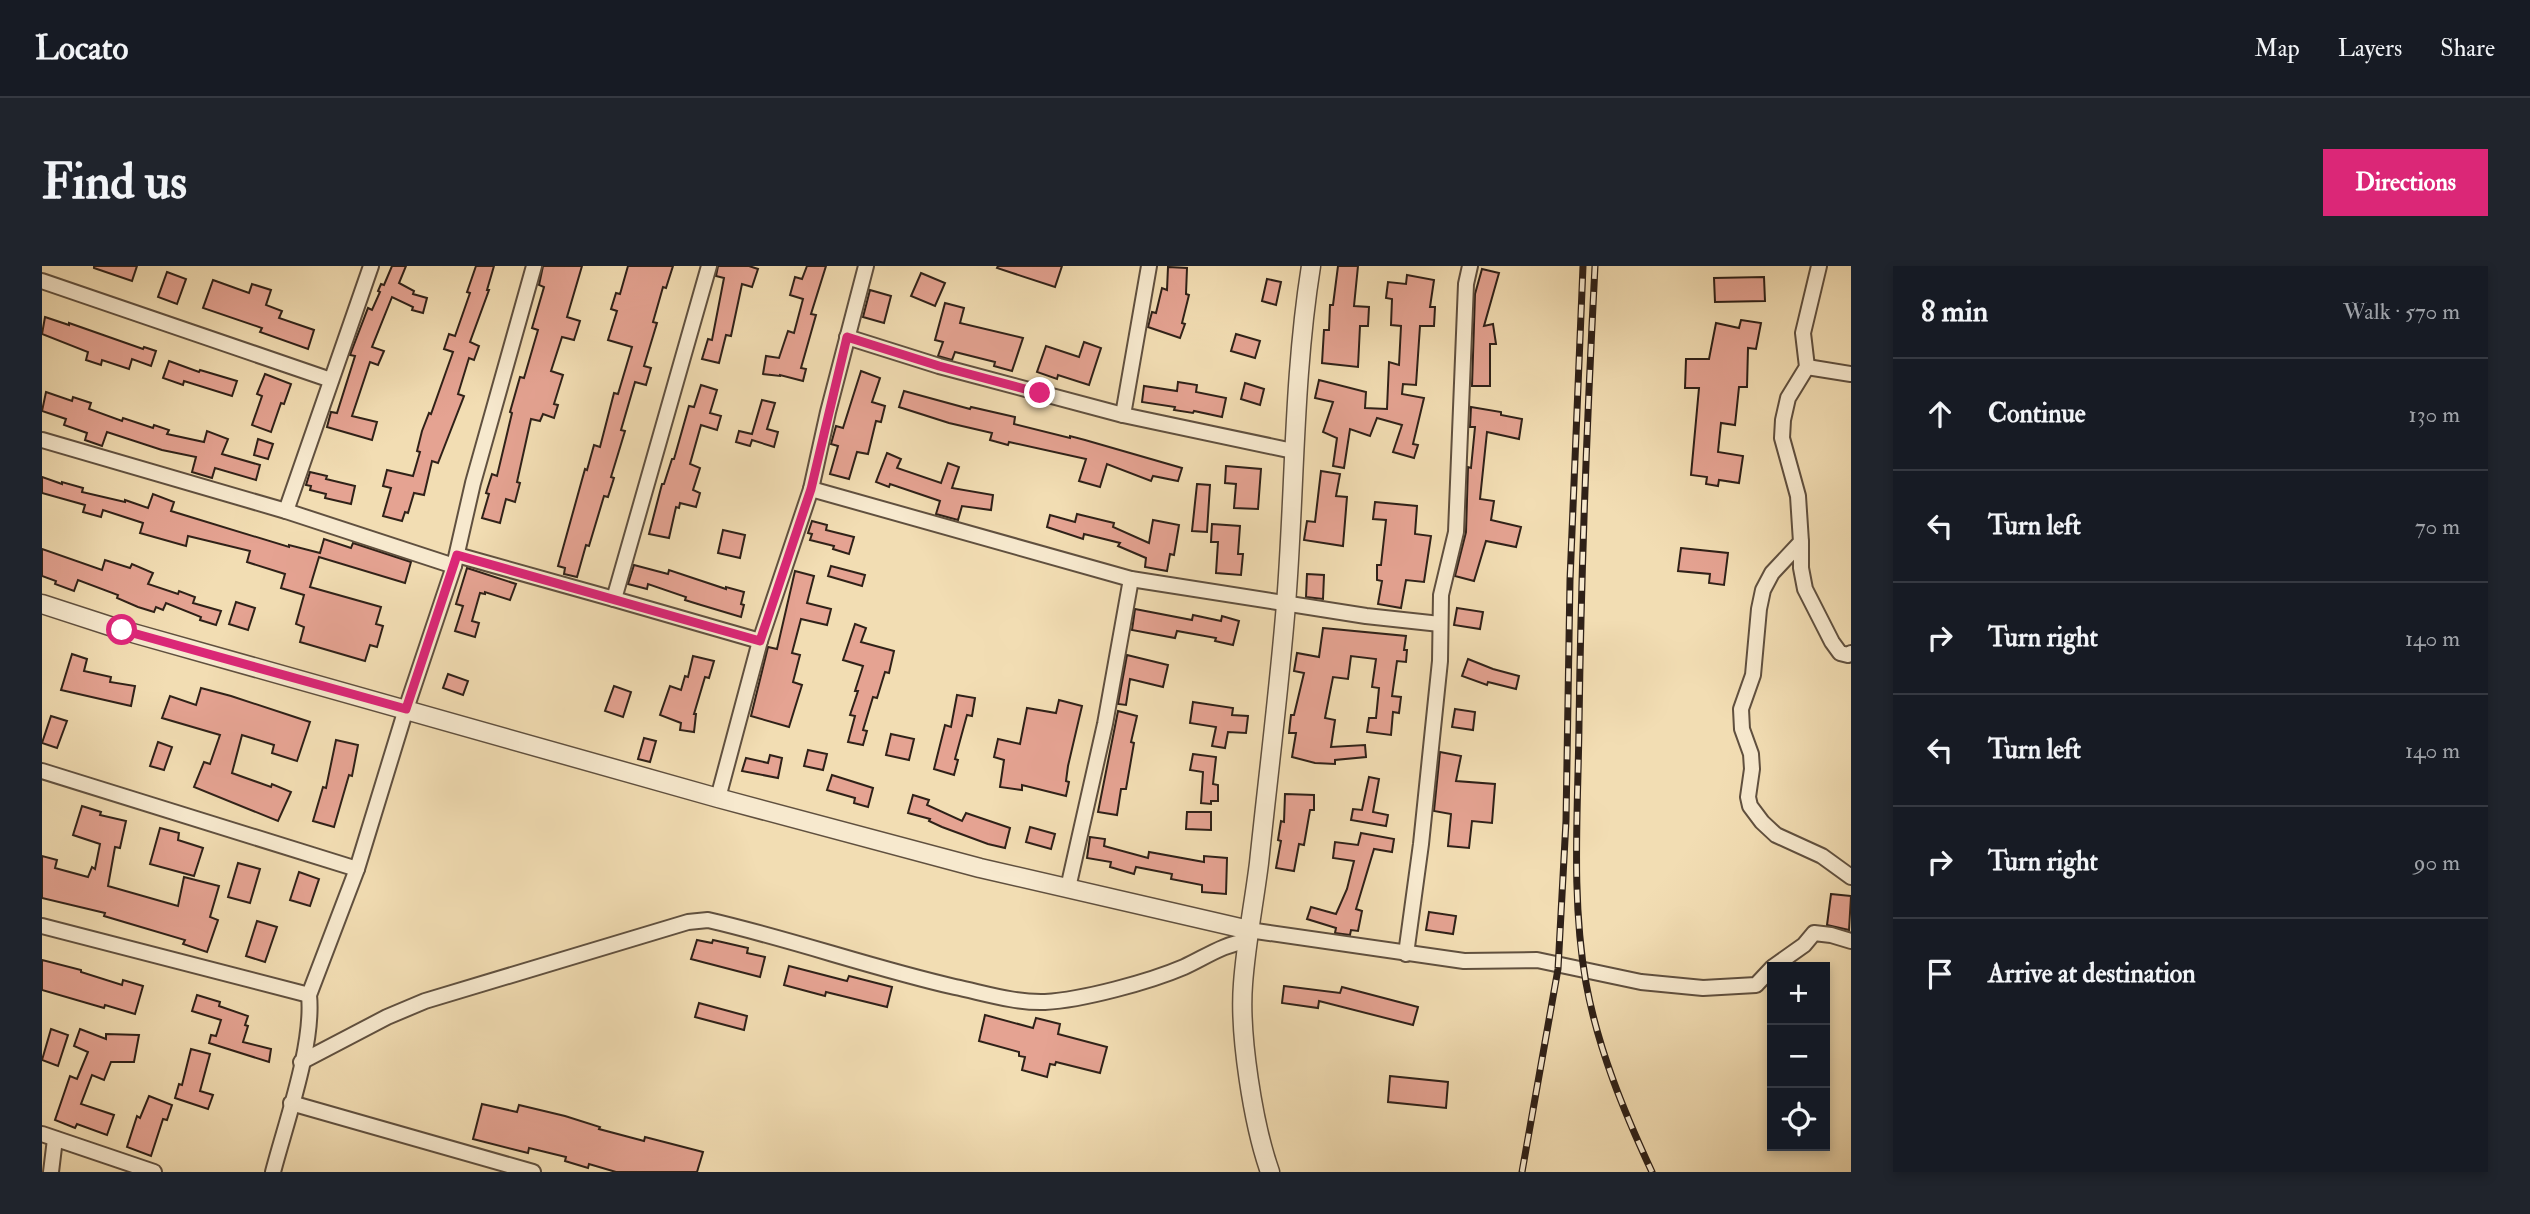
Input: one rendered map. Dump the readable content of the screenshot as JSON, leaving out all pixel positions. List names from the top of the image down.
{
  "page": {
    "header": "Locato",
    "nav": ["Map", "Layers", "Share"],
    "buttons": "Directions",
    "title": "Find us",
    "heading": ["8 min", "Walk · 570 m"],
    "list": [
      ["Continue", "130 m"],
      ["Turn left", "70 m"],
      ["Turn right", "140 m"],
      ["Turn left", "140 m"],
      ["Turn right", "90 m"],
      "Arrive at destination"
    ],
    "map_buttons": ["+", "−"]
  }
}
